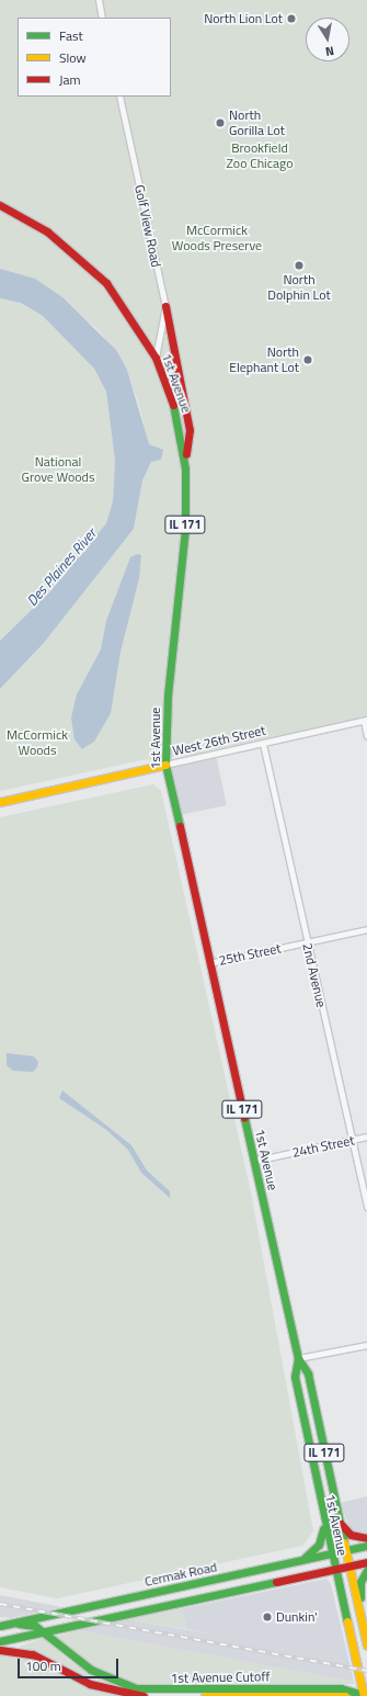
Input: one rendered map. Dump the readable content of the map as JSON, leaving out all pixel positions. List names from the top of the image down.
{
  "streets": {
    "main road": [
      "1st Avenue",
      "IL 171",
      "West 26th Street",
      "Cermak Road",
      "1st Avenue Cutoff"
    ],
    "street": [
      "Golf View Road",
      "25th Street",
      "2nd Avenue",
      "24th Street"
    ]
  },
  "crossings": [
    ["Golf View Road", "1st Avenue"],
    ["1st Avenue", "West 26th Street"],
    ["1st Avenue", "25th Street"],
    ["1st Avenue", "24th Street"],
    ["1st Avenue", "Cermak Road"],
    ["1st Avenue", "1st Avenue Cutoff"],
    ["West 26th Street", "2nd Avenue"],
    ["25th Street", "2nd Avenue"],
    ["2nd Avenue", "24th Street"],
    ["Cermak Road", "1st Avenue Cutoff"]
  ],
  "water": ["Des Plaines River"],
  "parks": [
    "Brookfield Zoo Chicago",
    "McCormick Woods Preserve",
    "National Grove Woods",
    "McCormick Woods"
  ],
  "places": [
    "North Lion Lot",
    "North Gorilla Lot",
    "North Dolphin Lot",
    "North Elephant Lot",
    "Dunkin'"
  ],
  "legend": ["Fast", "Slow", "Jam"],
  "scale_bar": "100 m",
  "north": "bottom"
}
